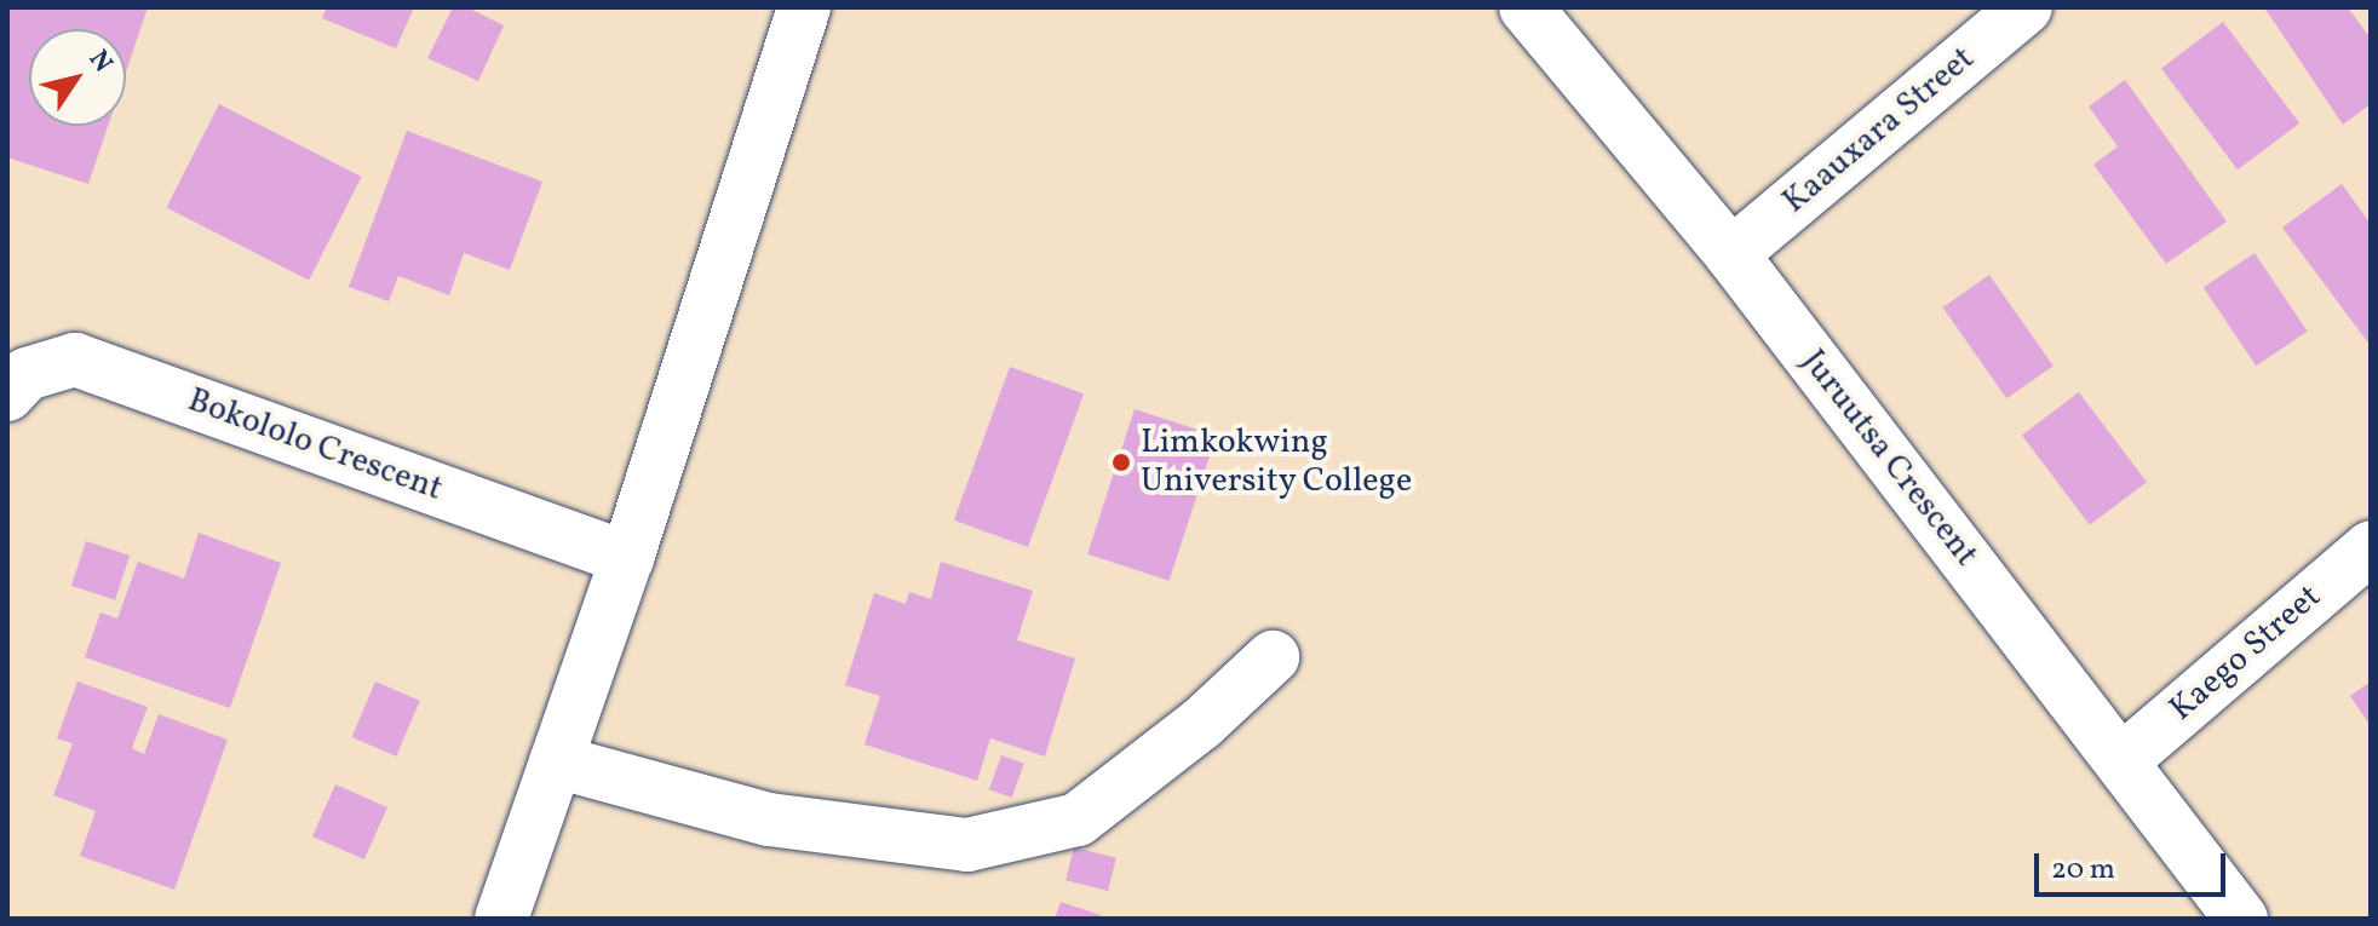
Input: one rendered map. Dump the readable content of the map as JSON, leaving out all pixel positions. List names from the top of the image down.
{
  "streets": {
    "street": [
      "Kaauxara Street",
      "Bokololo Crescent",
      "Juruutsa Crescent",
      "Kaego Street"
    ]
  },
  "crossings": [
    ["Kaauxara Street", "Juruutsa Crescent"],
    ["Juruutsa Crescent", "Kaego Street"]
  ],
  "places": ["Limkokwing University College"],
  "scale_bar": "20 m",
  "north": "top right"
}
